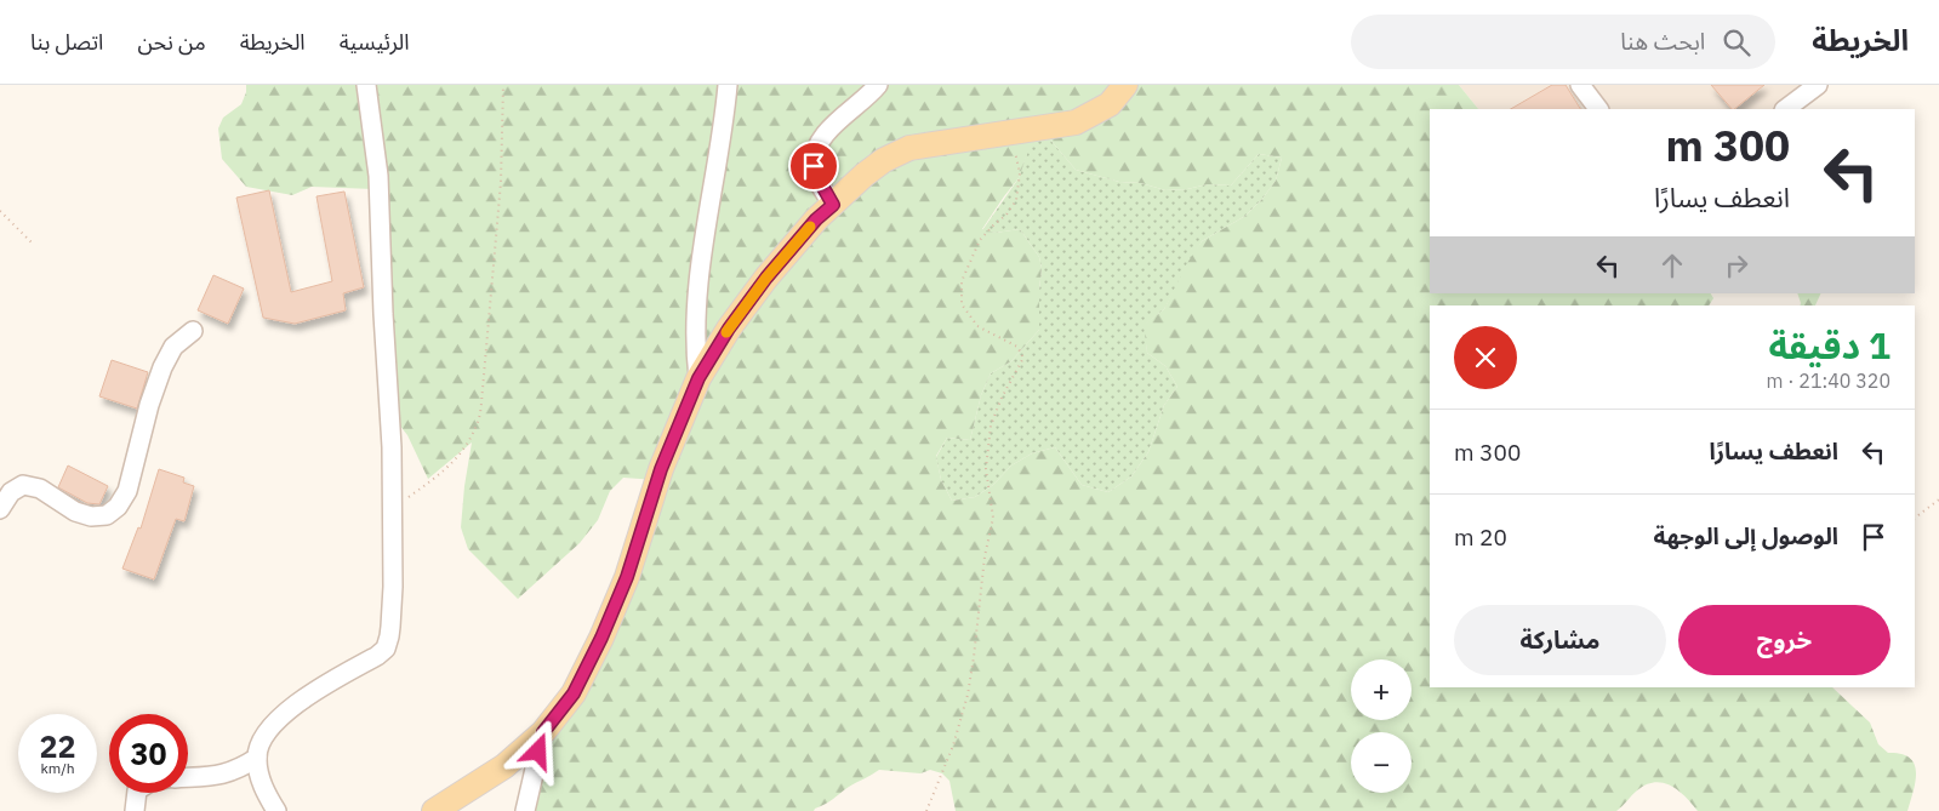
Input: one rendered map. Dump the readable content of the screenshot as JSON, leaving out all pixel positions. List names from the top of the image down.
{
  "page": {
    "header": "الخريطة",
    "search": "ابحث هنا",
    "nav": [
      "الرئيسية",
      "الخريطة",
      "من نحن",
      "اتصل بنا"
    ],
    "turn": ["300 m", "انعطف يسارًا"],
    "heading": ["1 دقيقة", "320 m · 21:40"],
    "list": [
      {
        "name": "انعطف يسارًا",
        "value": "300 m"
      },
      {
        "name": "الوصول إلى الوجهة",
        "value": "20 m"
      }
    ],
    "buttons": ["خروج", "مشاركة"],
    "map_buttons": ["+", "−"],
    "speed": "22 km/h",
    "limit": "30"
  }
}
